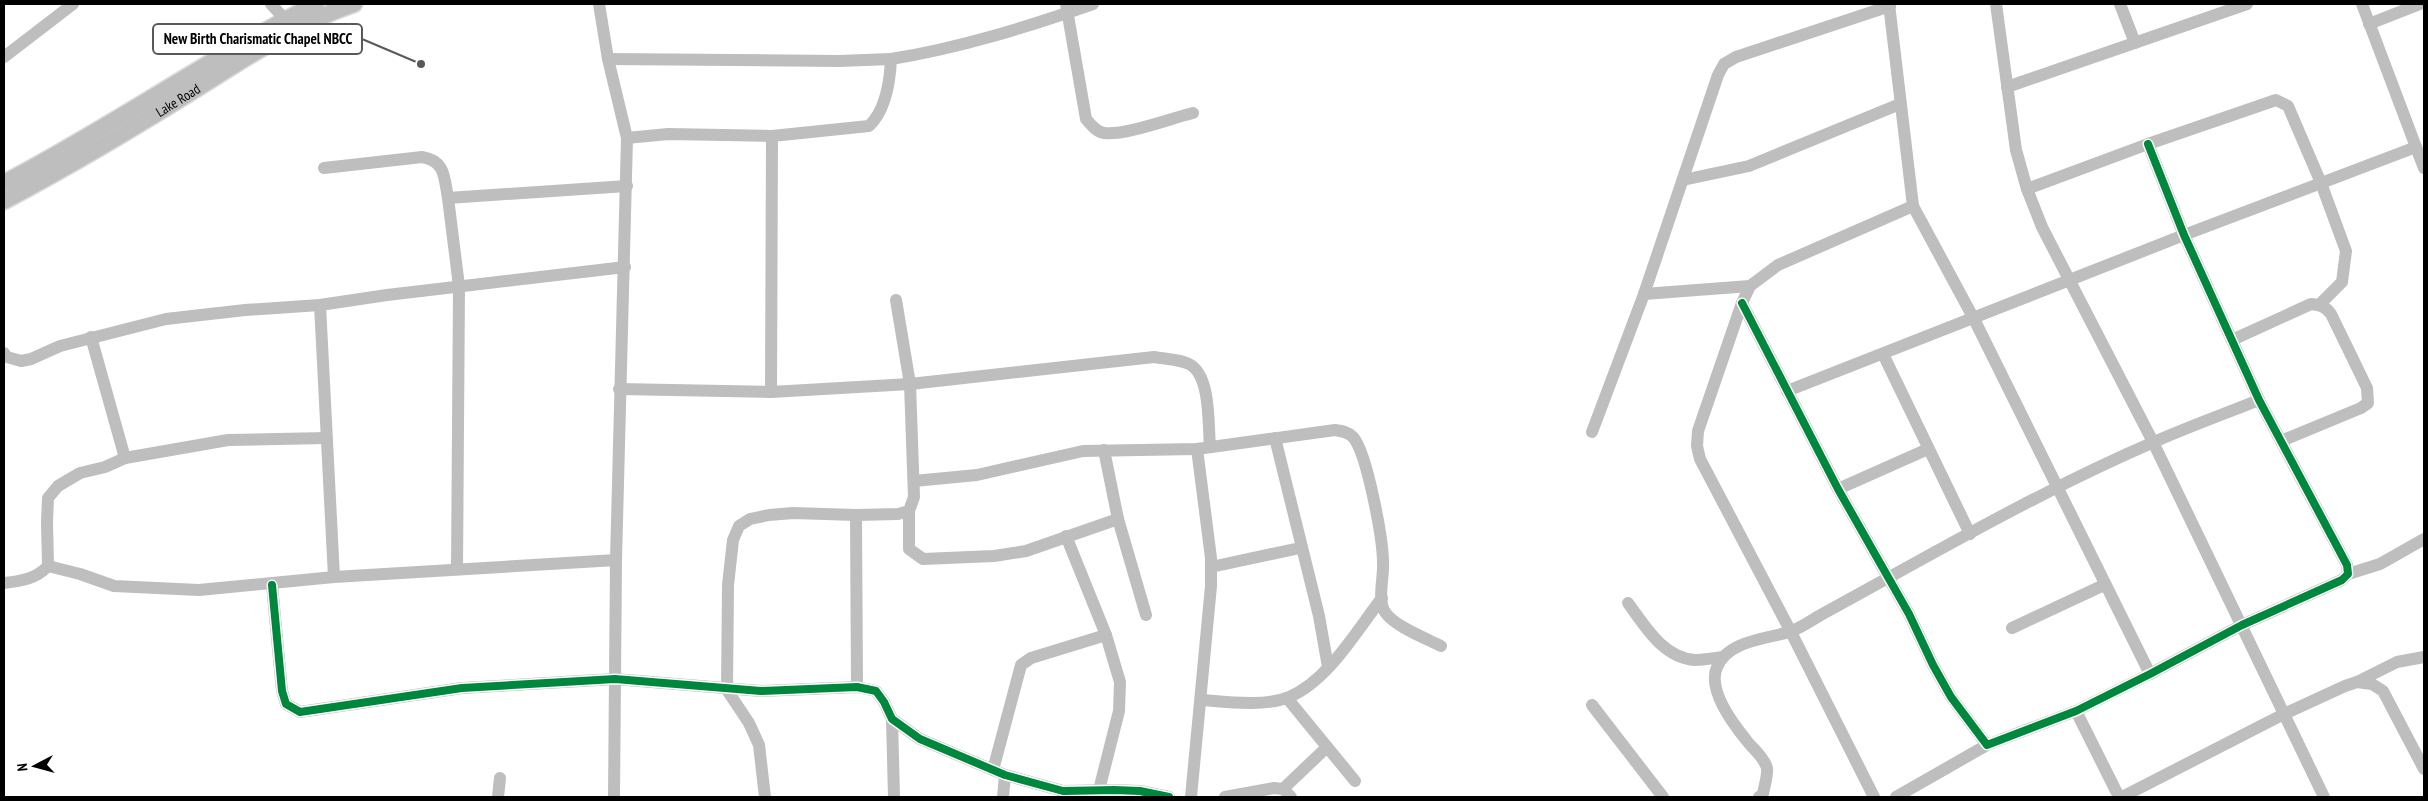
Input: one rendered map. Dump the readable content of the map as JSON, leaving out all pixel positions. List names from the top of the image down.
{
  "streets": {
    "main road": ["Lake Road"]
  },
  "places": ["New Birth Charismatic Chapel NBCC"],
  "north": "left"
}
